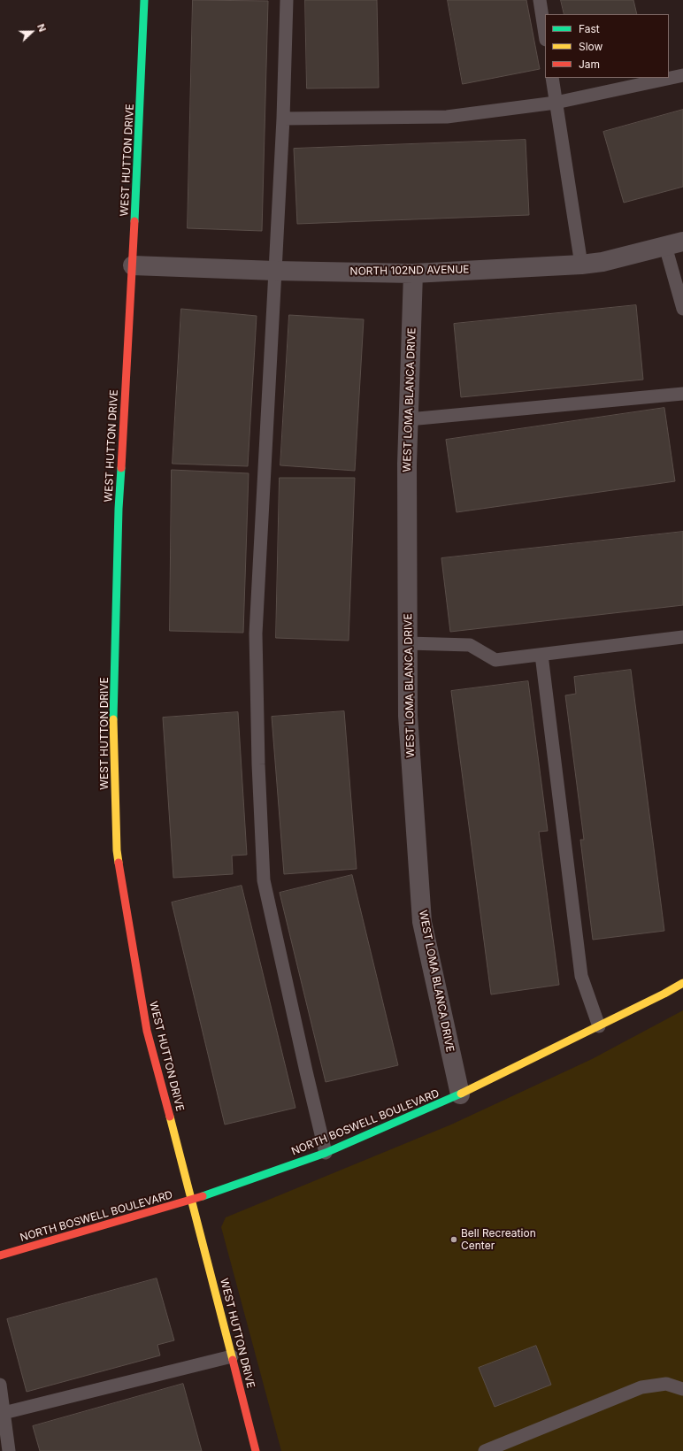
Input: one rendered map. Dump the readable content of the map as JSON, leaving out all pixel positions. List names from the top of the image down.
{
  "streets": {
    "street": [
      "WEST HUTTON DRIVE",
      "NORTH 102ND AVENUE",
      "WEST LOMA BLANCA DRIVE",
      "NORTH BOSWELL BOULEVARD"
    ]
  },
  "crossings": [
    ["WEST HUTTON DRIVE", "NORTH 102ND AVENUE"],
    ["WEST HUTTON DRIVE", "NORTH BOSWELL BOULEVARD"],
    ["NORTH 102ND AVENUE", "WEST LOMA BLANCA DRIVE"],
    ["WEST LOMA BLANCA DRIVE", "NORTH BOSWELL BOULEVARD"]
  ],
  "places": ["Bell Recreation Center"],
  "legend": ["Fast", "Slow", "Jam"],
  "north": "right"
}
